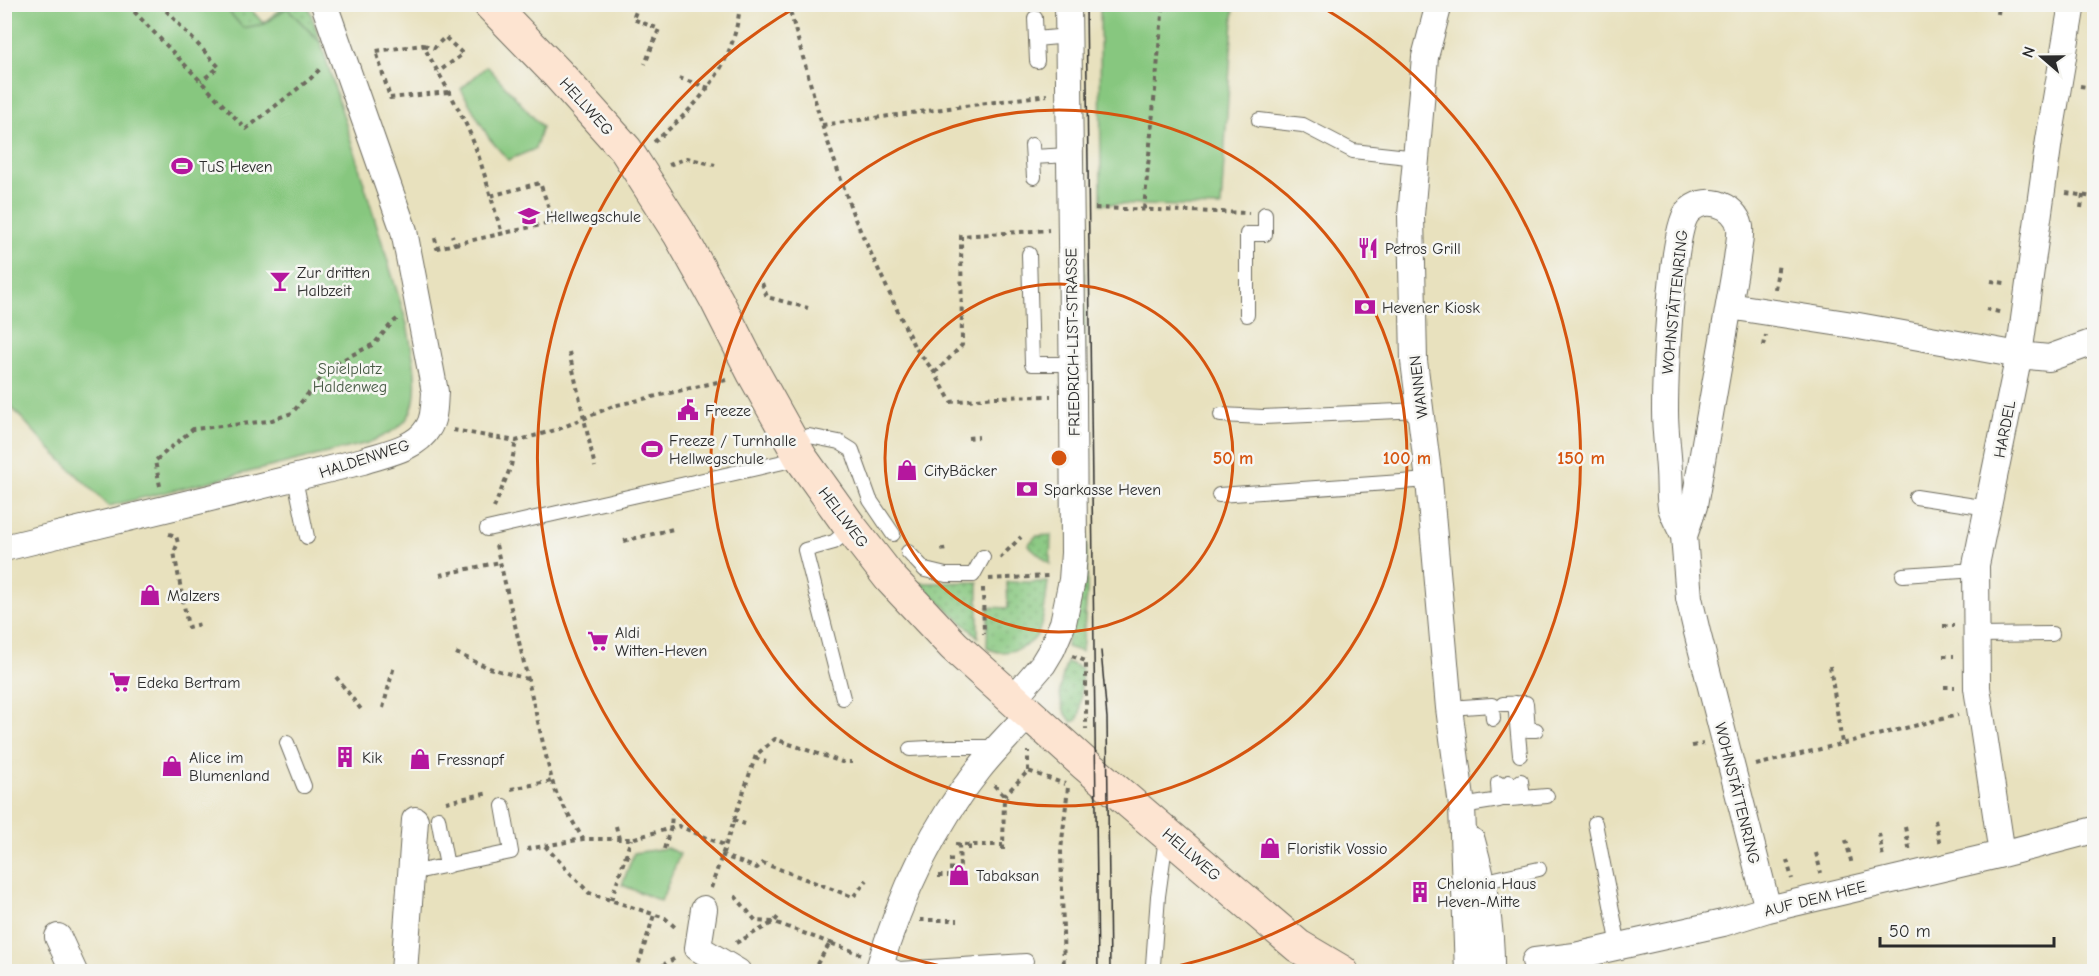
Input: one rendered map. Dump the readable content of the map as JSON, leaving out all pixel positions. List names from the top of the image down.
{
  "streets": {
    "street": [
      "HELLWEG",
      "WOHNSTÄTTENRING",
      "FRIEDRICH-LIST-STRASSE",
      "WANNEN",
      "HARDEL",
      "HALDENWEG",
      "AUF DEM HEE"
    ]
  },
  "crossings": [
    ["HELLWEG", "FRIEDRICH-LIST-STRASSE"],
    ["WOHNSTÄTTENRING", "AUF DEM HEE"],
    ["HARDEL", "AUF DEM HEE"]
  ],
  "parks": ["Spielplatz Haldenweg"],
  "places": {
    "sports": ["TuS Heven", "Freeze / Turnhalle Hellwegschule"],
    "school or university": ["Hellwegschule"],
    "restaurant": ["Petros Grill"],
    "bar": ["Zur dritten Halbzeit"],
    "bank": ["Hevener Kiosk", "Sparkasse Heven"],
    "public building": ["Freeze"],
    "shop": [
      "CityBäcker",
      "Malzers",
      "Fressnapf",
      "Alice im Blumenland",
      "Floristik Vossio",
      "Tabaksan"
    ],
    "supermarket": ["Aldi Witten-Heven", "Edeka Bertram"],
    "building": ["Kik", "Chelonia Haus Heven-Mitte"]
  },
  "scale_bar": "50 m",
  "north": "left",
  "rings": ["50 m", "100 m", "150 m"]
}
